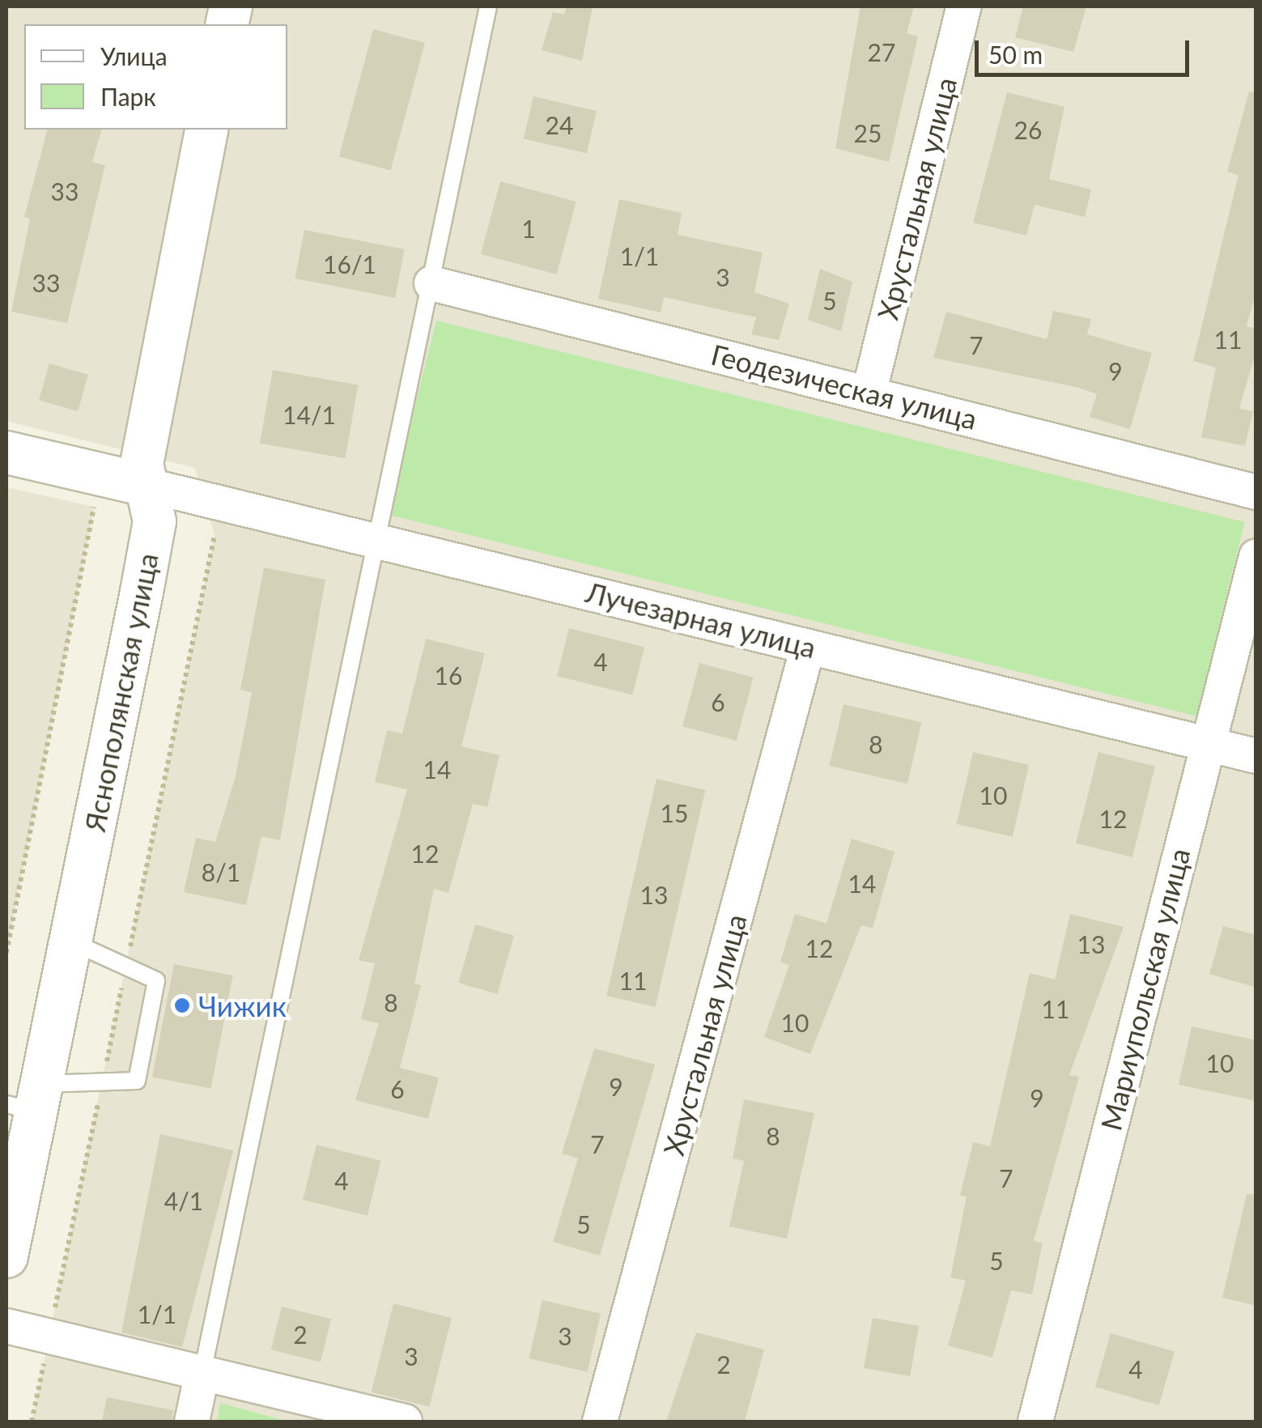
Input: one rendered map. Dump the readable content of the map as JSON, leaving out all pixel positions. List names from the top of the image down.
{
  "streets": {
    "street": [
      "Хрустальная улица",
      "Геодезическая улица",
      "Лучезарная улица",
      "Яснополянская улица",
      "Мариупольская улица"
    ]
  },
  "crossings": [
    ["Хрустальная улица", "Геодезическая улица"],
    ["Хрустальная улица", "Лучезарная улица"],
    ["Лучезарная улица", "Яснополянская улица"],
    ["Лучезарная улица", "Мариупольская улица"]
  ],
  "places": ["Чижик"],
  "house_numbers": [
    "27",
    "24",
    "26",
    "25",
    "33",
    "1",
    "1/1",
    "16/1",
    "3",
    "33",
    "5",
    "11",
    "7",
    "9",
    "14/1",
    "4",
    "16",
    "6",
    "8",
    "14",
    "10",
    "15",
    "12",
    "12",
    "8/1",
    "14",
    "13",
    "13",
    "12",
    "11",
    "8",
    "11",
    "10",
    "10",
    "9",
    "6",
    "9",
    "8",
    "7",
    "7",
    "4",
    "4/1",
    "5",
    "5",
    "1/1",
    "2",
    "3",
    "3",
    "2",
    "4"
  ],
  "legend": ["Улица", "Парк"],
  "scale_bar": "50 m"
}
